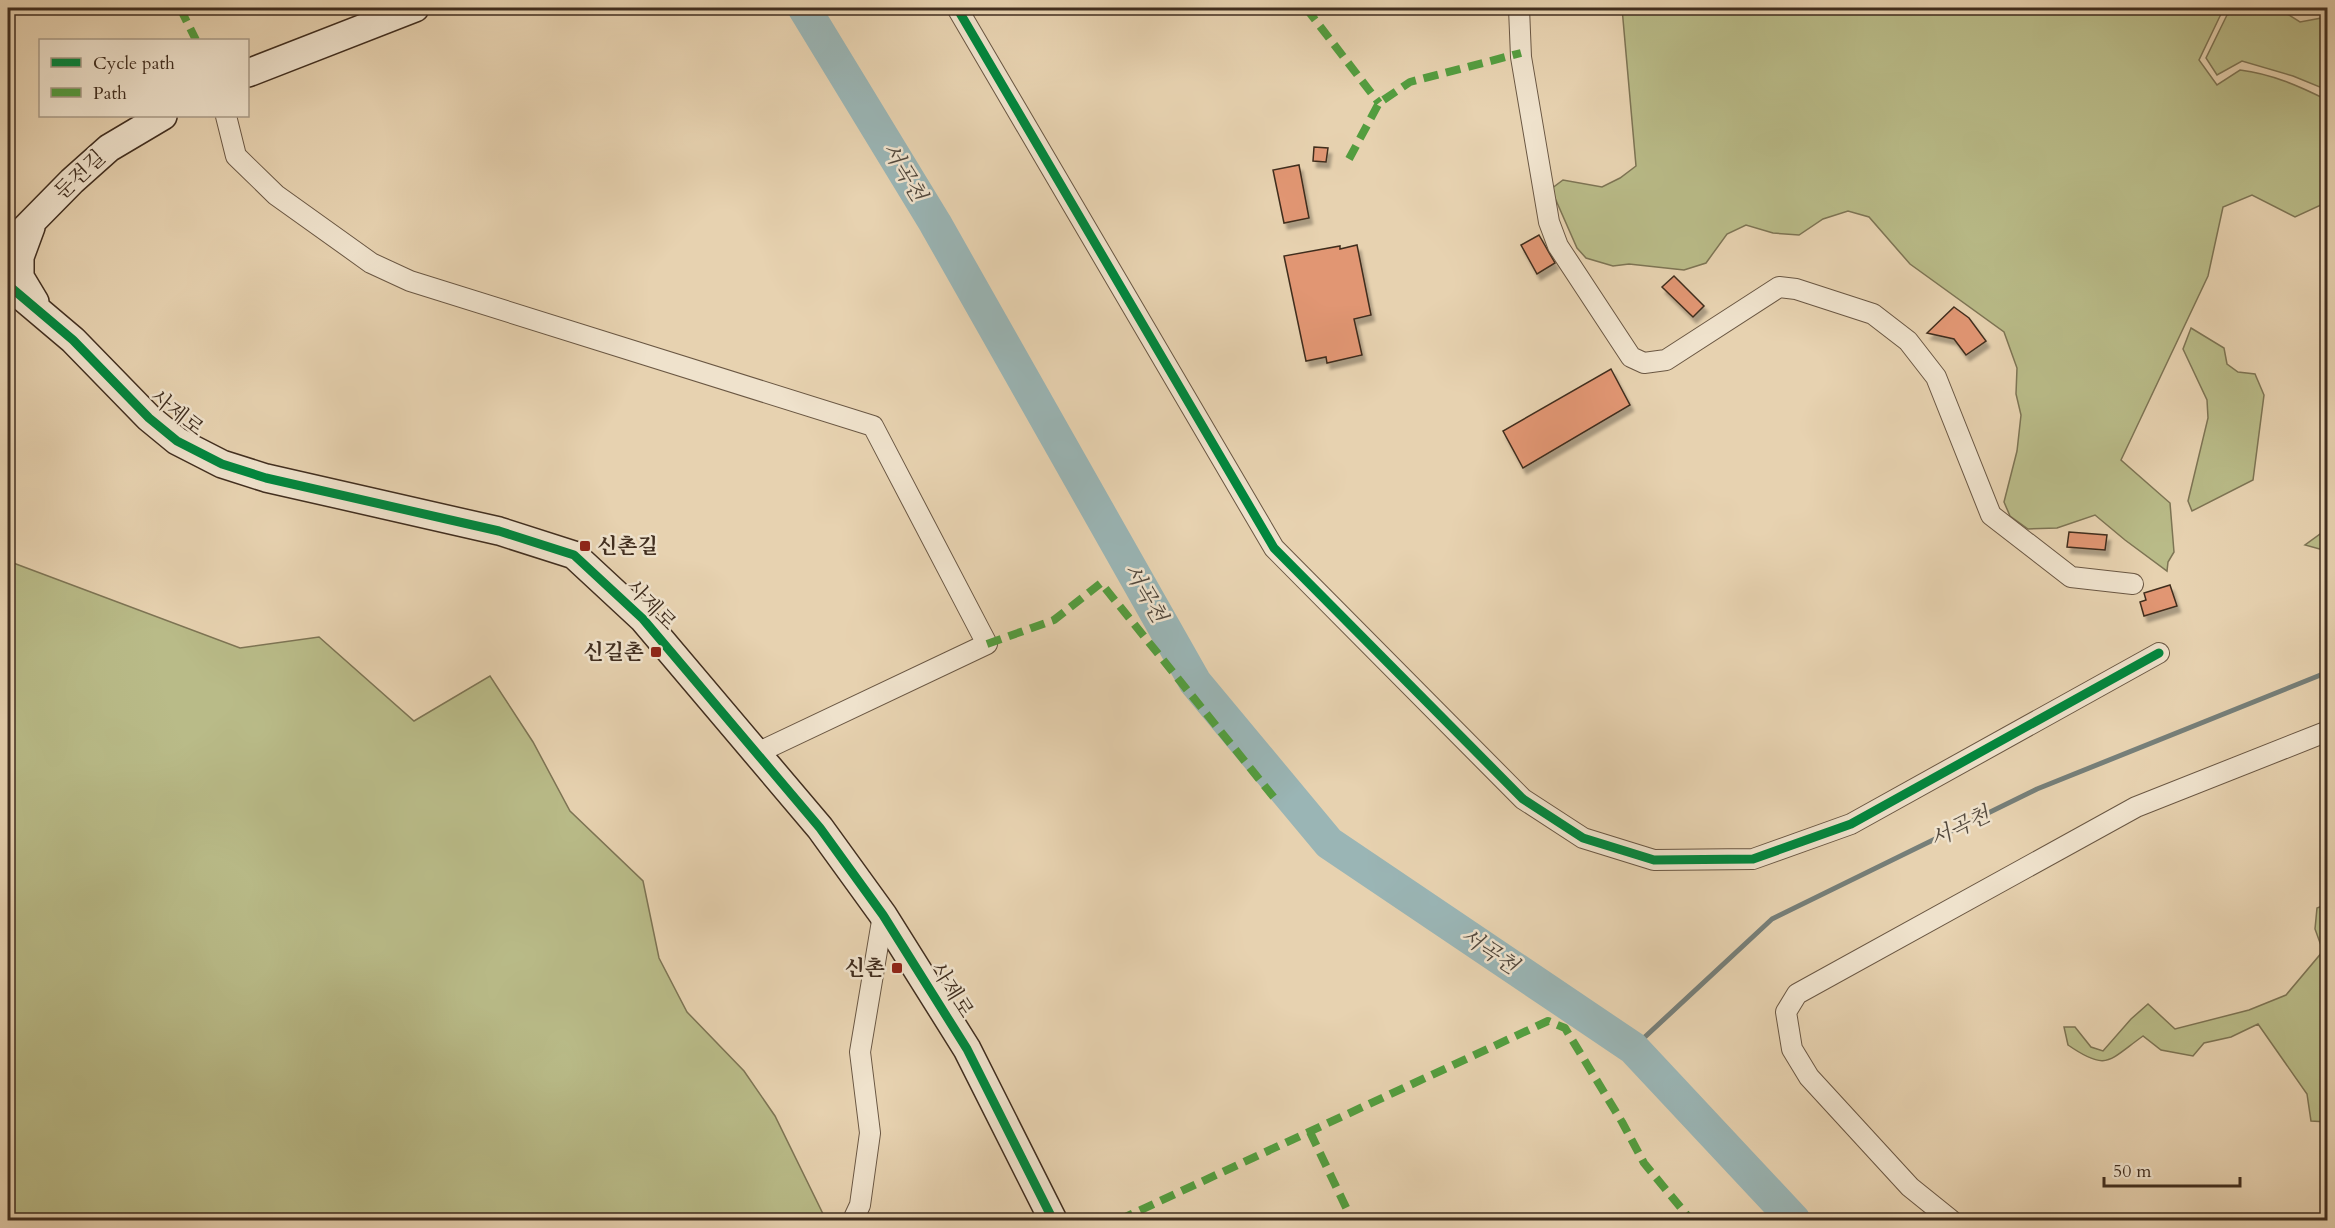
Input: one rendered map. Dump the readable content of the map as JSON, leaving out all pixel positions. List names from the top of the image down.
{
  "streets": {
    "street": ["둔전길", "사제로"]
  },
  "water": ["서곡천"],
  "places": {
    "transit": ["신촌길", "신길촌", "신촌"]
  },
  "legend": ["Cycle path", "Path"],
  "scale_bar": "50 m"
}
